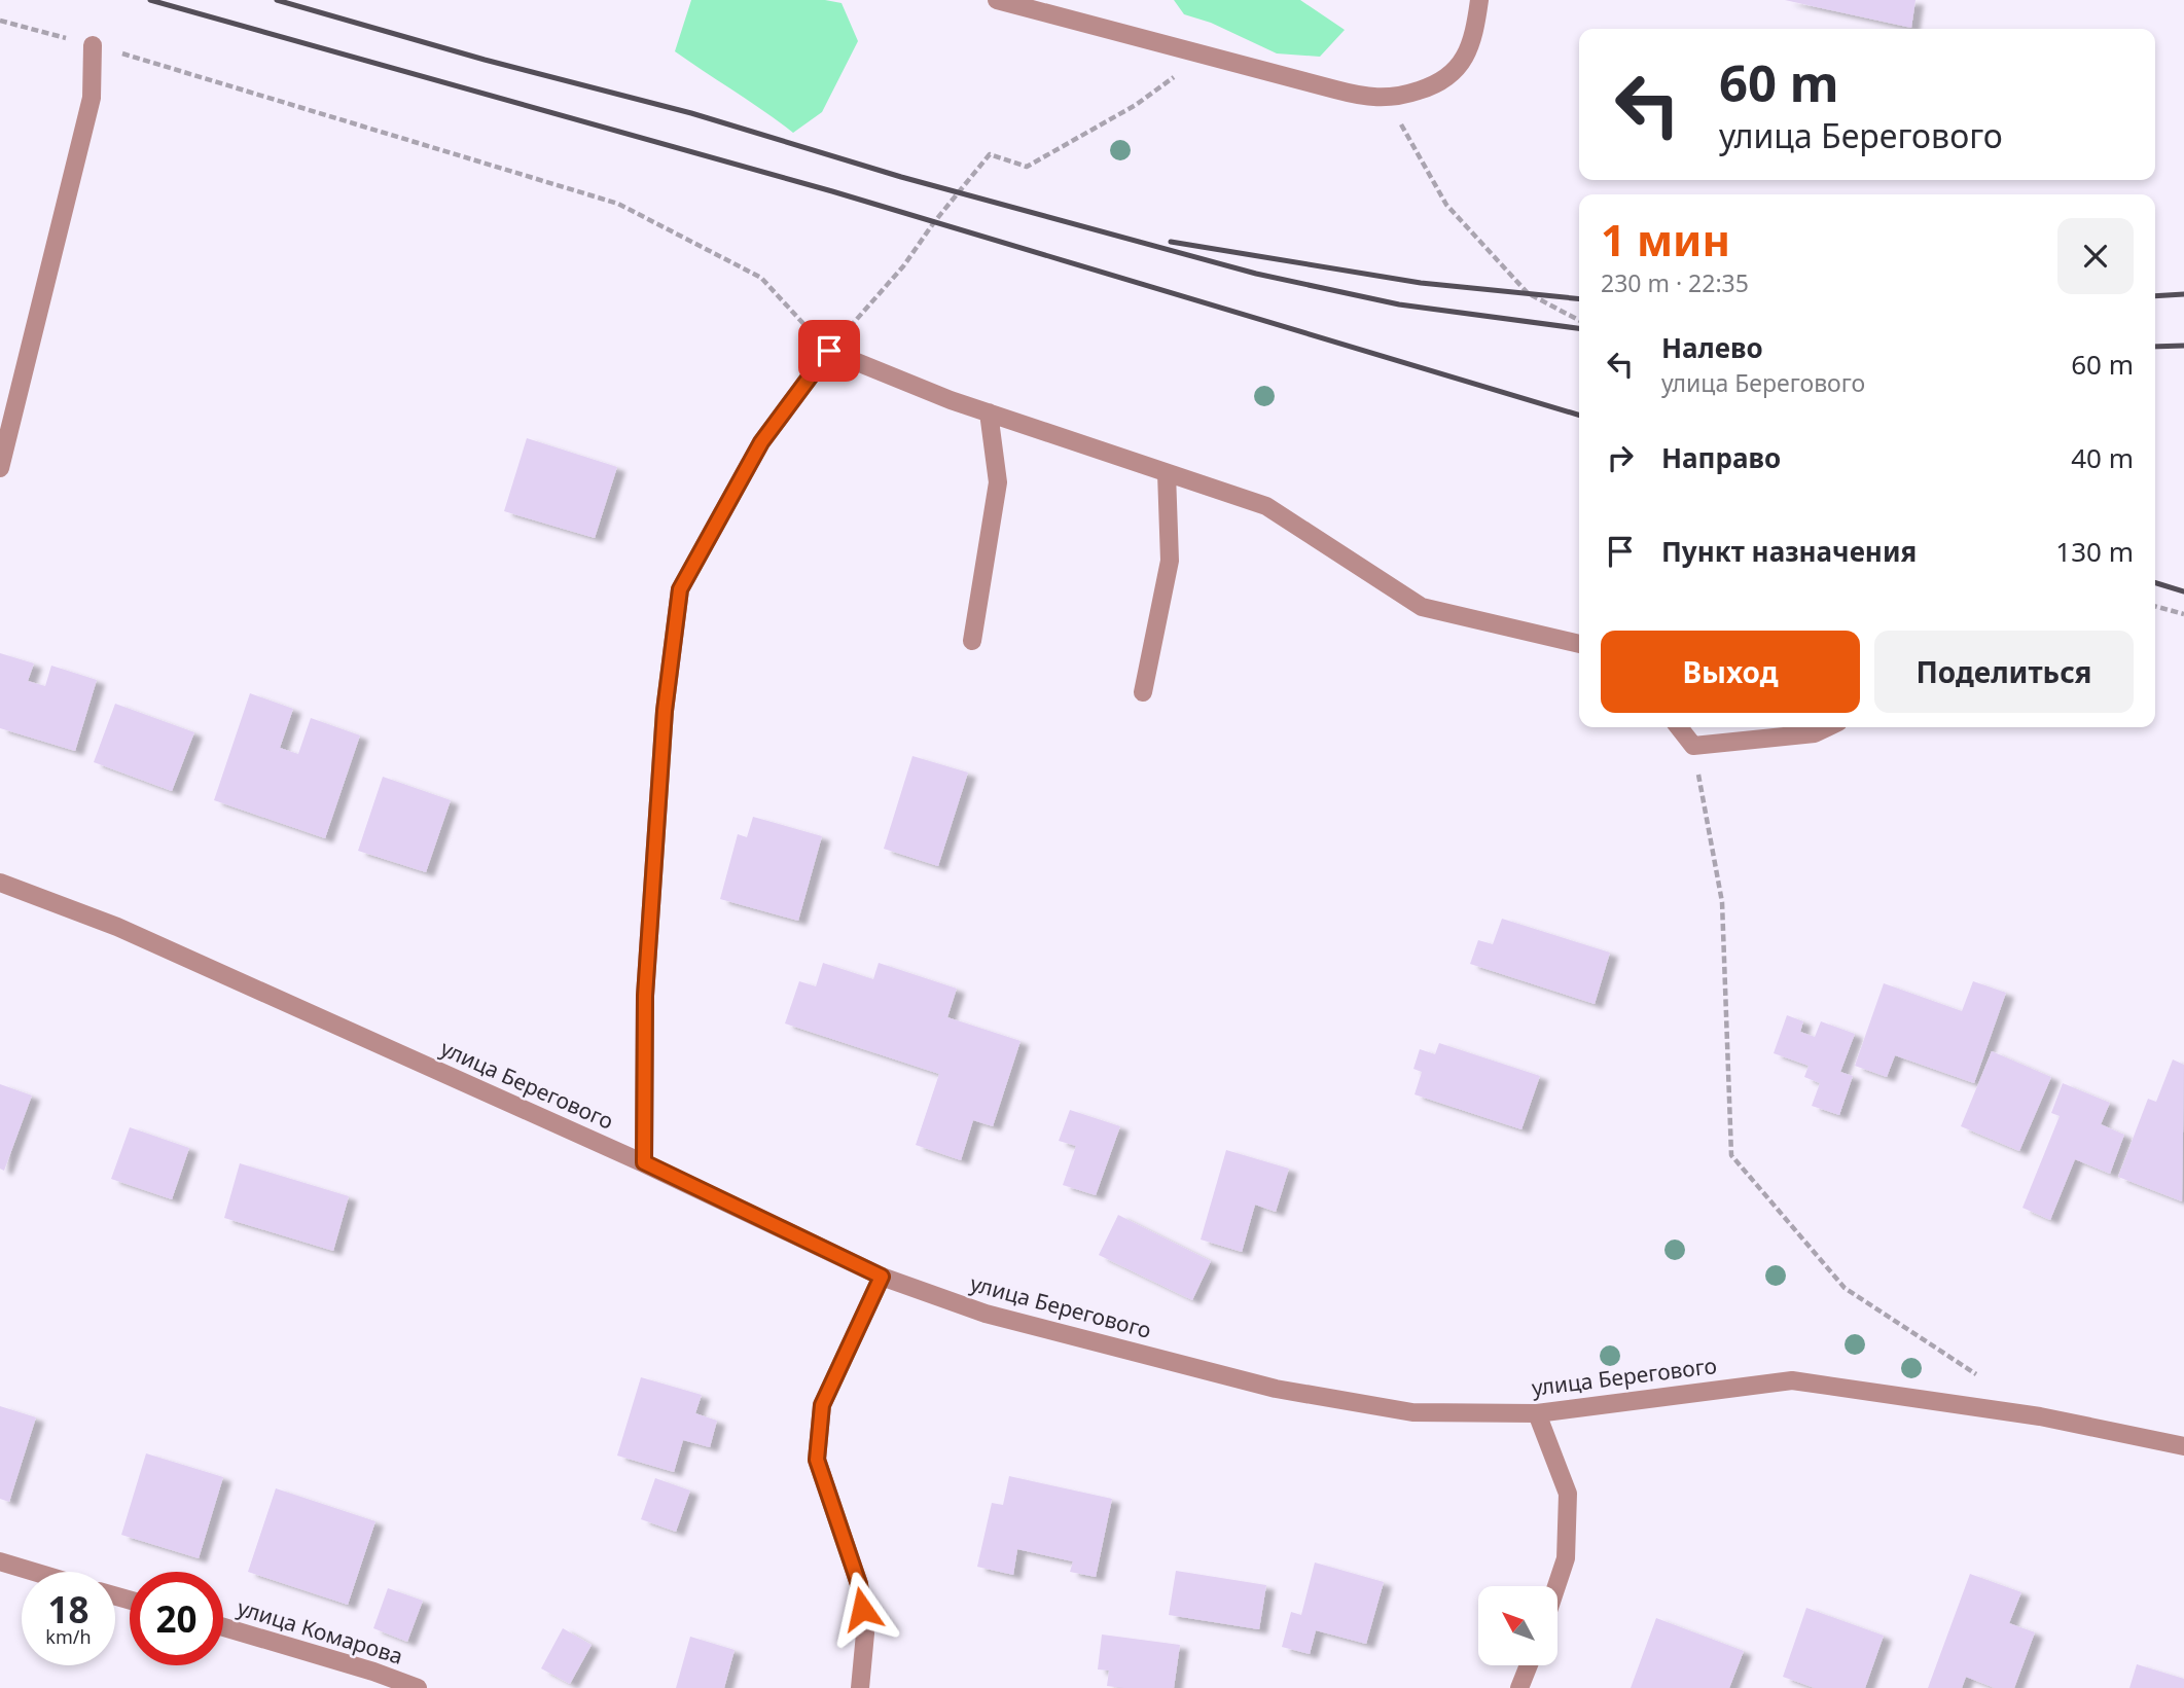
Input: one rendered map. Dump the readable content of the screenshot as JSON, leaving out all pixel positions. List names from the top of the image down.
{
  "streets": {
    "street": ["улица Берегового", "улица Комарова"]
  },
  "north": "top left",
  "page": {
    "turn": ["60 m", "улица Берегового"],
    "heading": ["1 мин", "230 m · 22:35"],
    "list": [
      {
        "name": "Налево",
        "note": "улица Берегового",
        "value": "60 m"
      },
      {
        "name": "Направо",
        "value": "40 m"
      },
      {
        "name": "Пункт назначения",
        "value": "130 m"
      }
    ],
    "buttons": ["Выход", "Поделиться"],
    "speed": "18 km/h",
    "limit": "20"
  }
}
